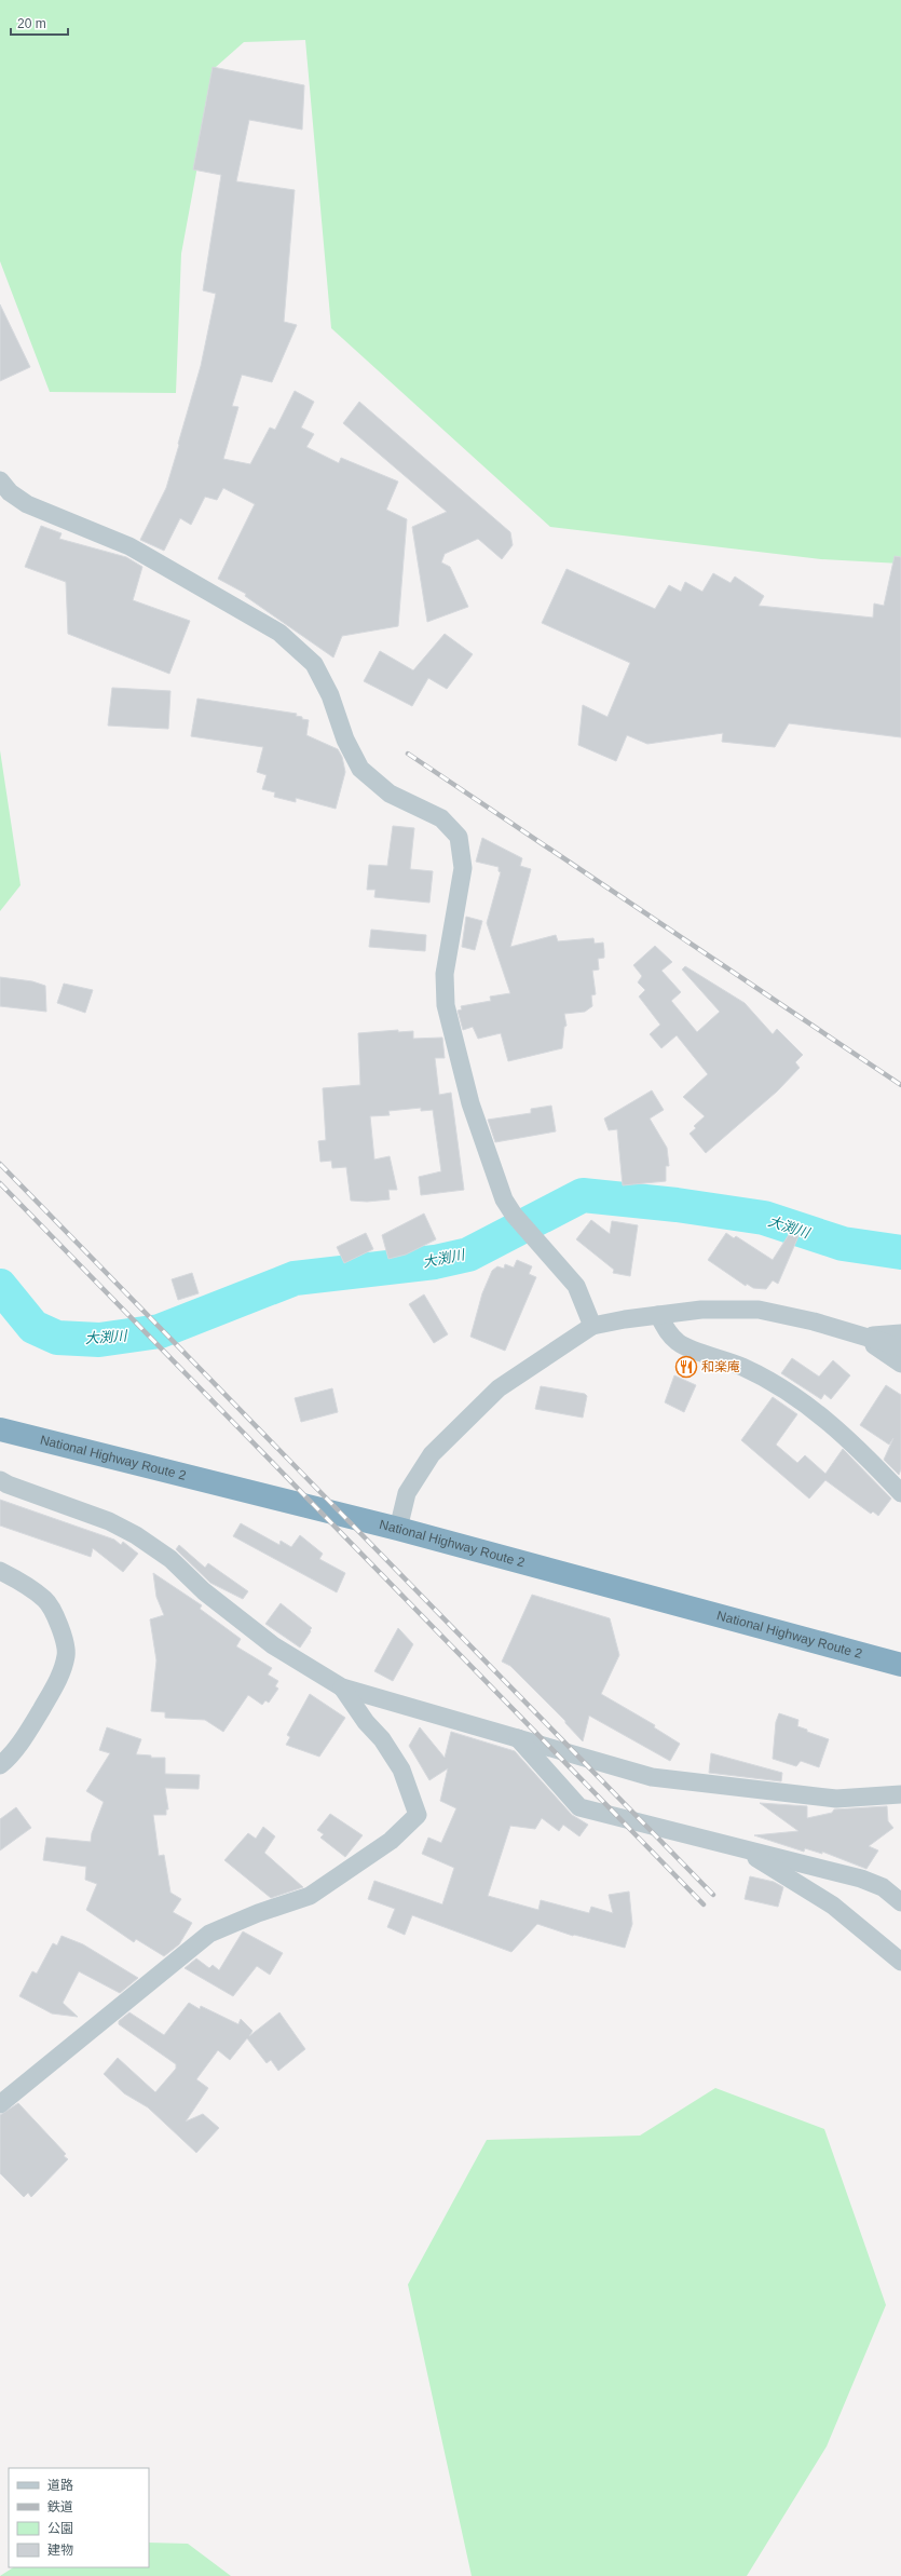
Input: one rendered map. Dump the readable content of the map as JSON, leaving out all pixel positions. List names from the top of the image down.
{
  "streets": {
    "highway": ["National Highway Route 2"]
  },
  "water": ["大渕川"],
  "places": {
    "restaurant": ["和楽庵"]
  },
  "legend": [
    "道路",
    "鉄道",
    "公園",
    "建物"
  ],
  "scale_bar": "20 m"
}
